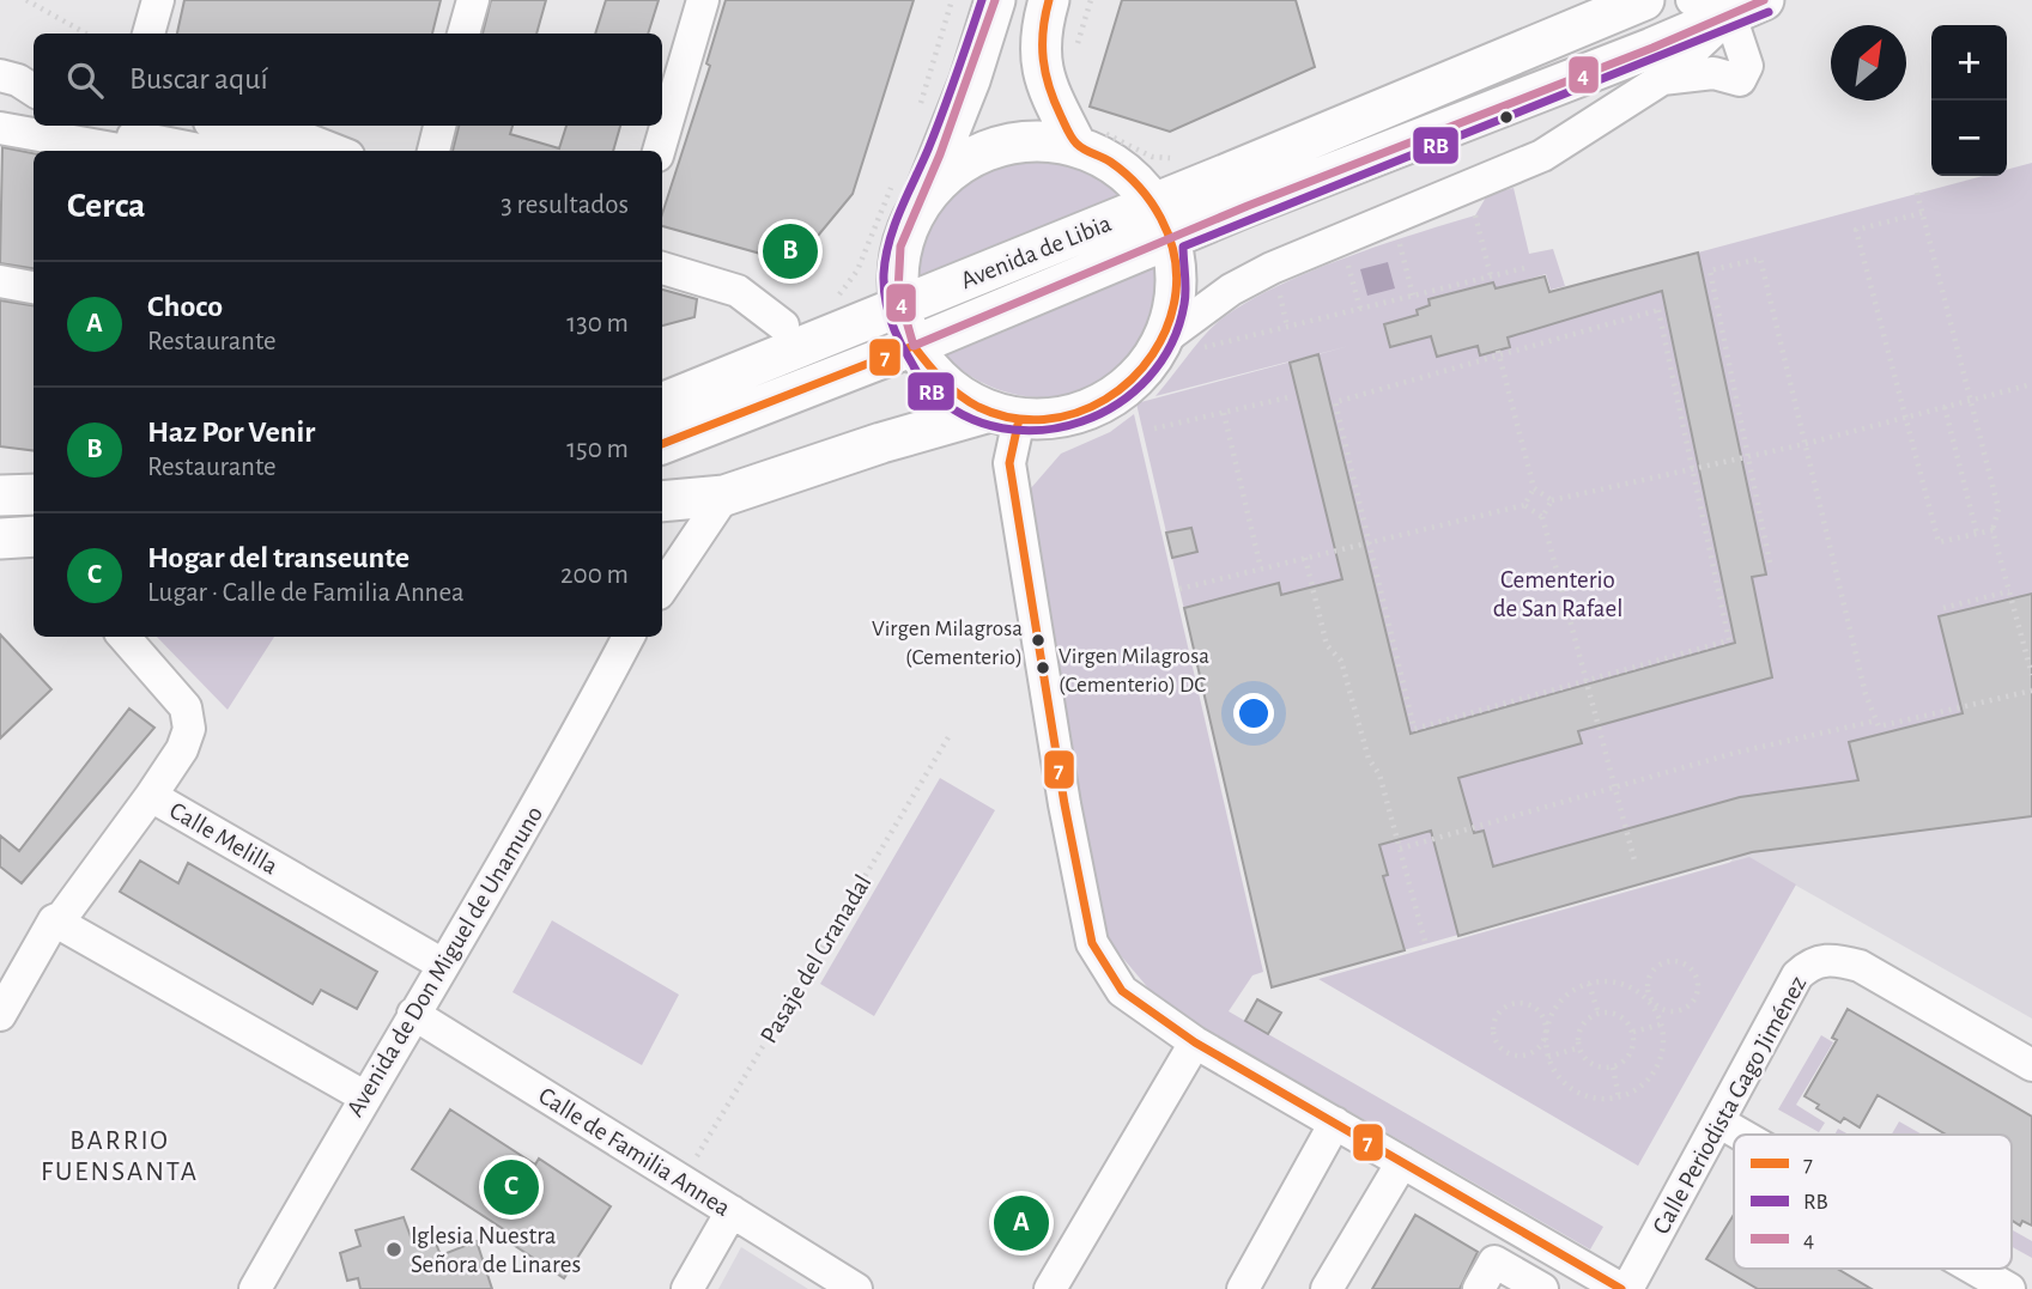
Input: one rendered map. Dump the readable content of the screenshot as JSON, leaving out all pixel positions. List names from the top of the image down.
{
  "streets": {
    "main road": ["Avenida de Libia"],
    "street": [
      "Calle Melilla",
      "Avenida de Don Miguel de Unamuno",
      "Calle Periodista Gago Jiménez",
      "Calle de Familia Annea"
    ],
    "path": ["Pasaje del Granadal"]
  },
  "crossings": [
    ["Calle Melilla", "Avenida de Don Miguel de Unamuno"],
    ["Pasaje del Granadal", "Calle de Familia Annea"],
    ["Avenida de Don Miguel de Unamuno", "Calle de Familia Annea"]
  ],
  "districts": ["BARRIO FUENSANTA"],
  "parks": ["Cementerio de San Rafael"],
  "places": ["Virgen Milagrosa (Cementerio)", "Virgen Milagrosa (Cementerio) DC", "Iglesia Nuestra Señora de Linares"],
  "lines": ["transit line 7", "transit line RB", "transit line 4"],
  "legend": ["7", "RB", "4"],
  "north": "top right",
  "page": {
    "map_buttons": ["+", "−"],
    "search": "Buscar aquí",
    "heading": ["Cerca", "3 resultados"],
    "pins": ["B", "C", "A"],
    "list": [
      {
        "mark": "A",
        "name": "Choco",
        "note": "Restaurante",
        "value": "130 m"
      },
      {
        "mark": "B",
        "name": "Haz Por Venir",
        "note": "Restaurante",
        "value": "150 m"
      },
      {
        "mark": "C",
        "name": "Hogar del transeunte",
        "note": "Lugar · Calle de Familia Annea",
        "value": "200 m"
      }
    ]
  }
}
